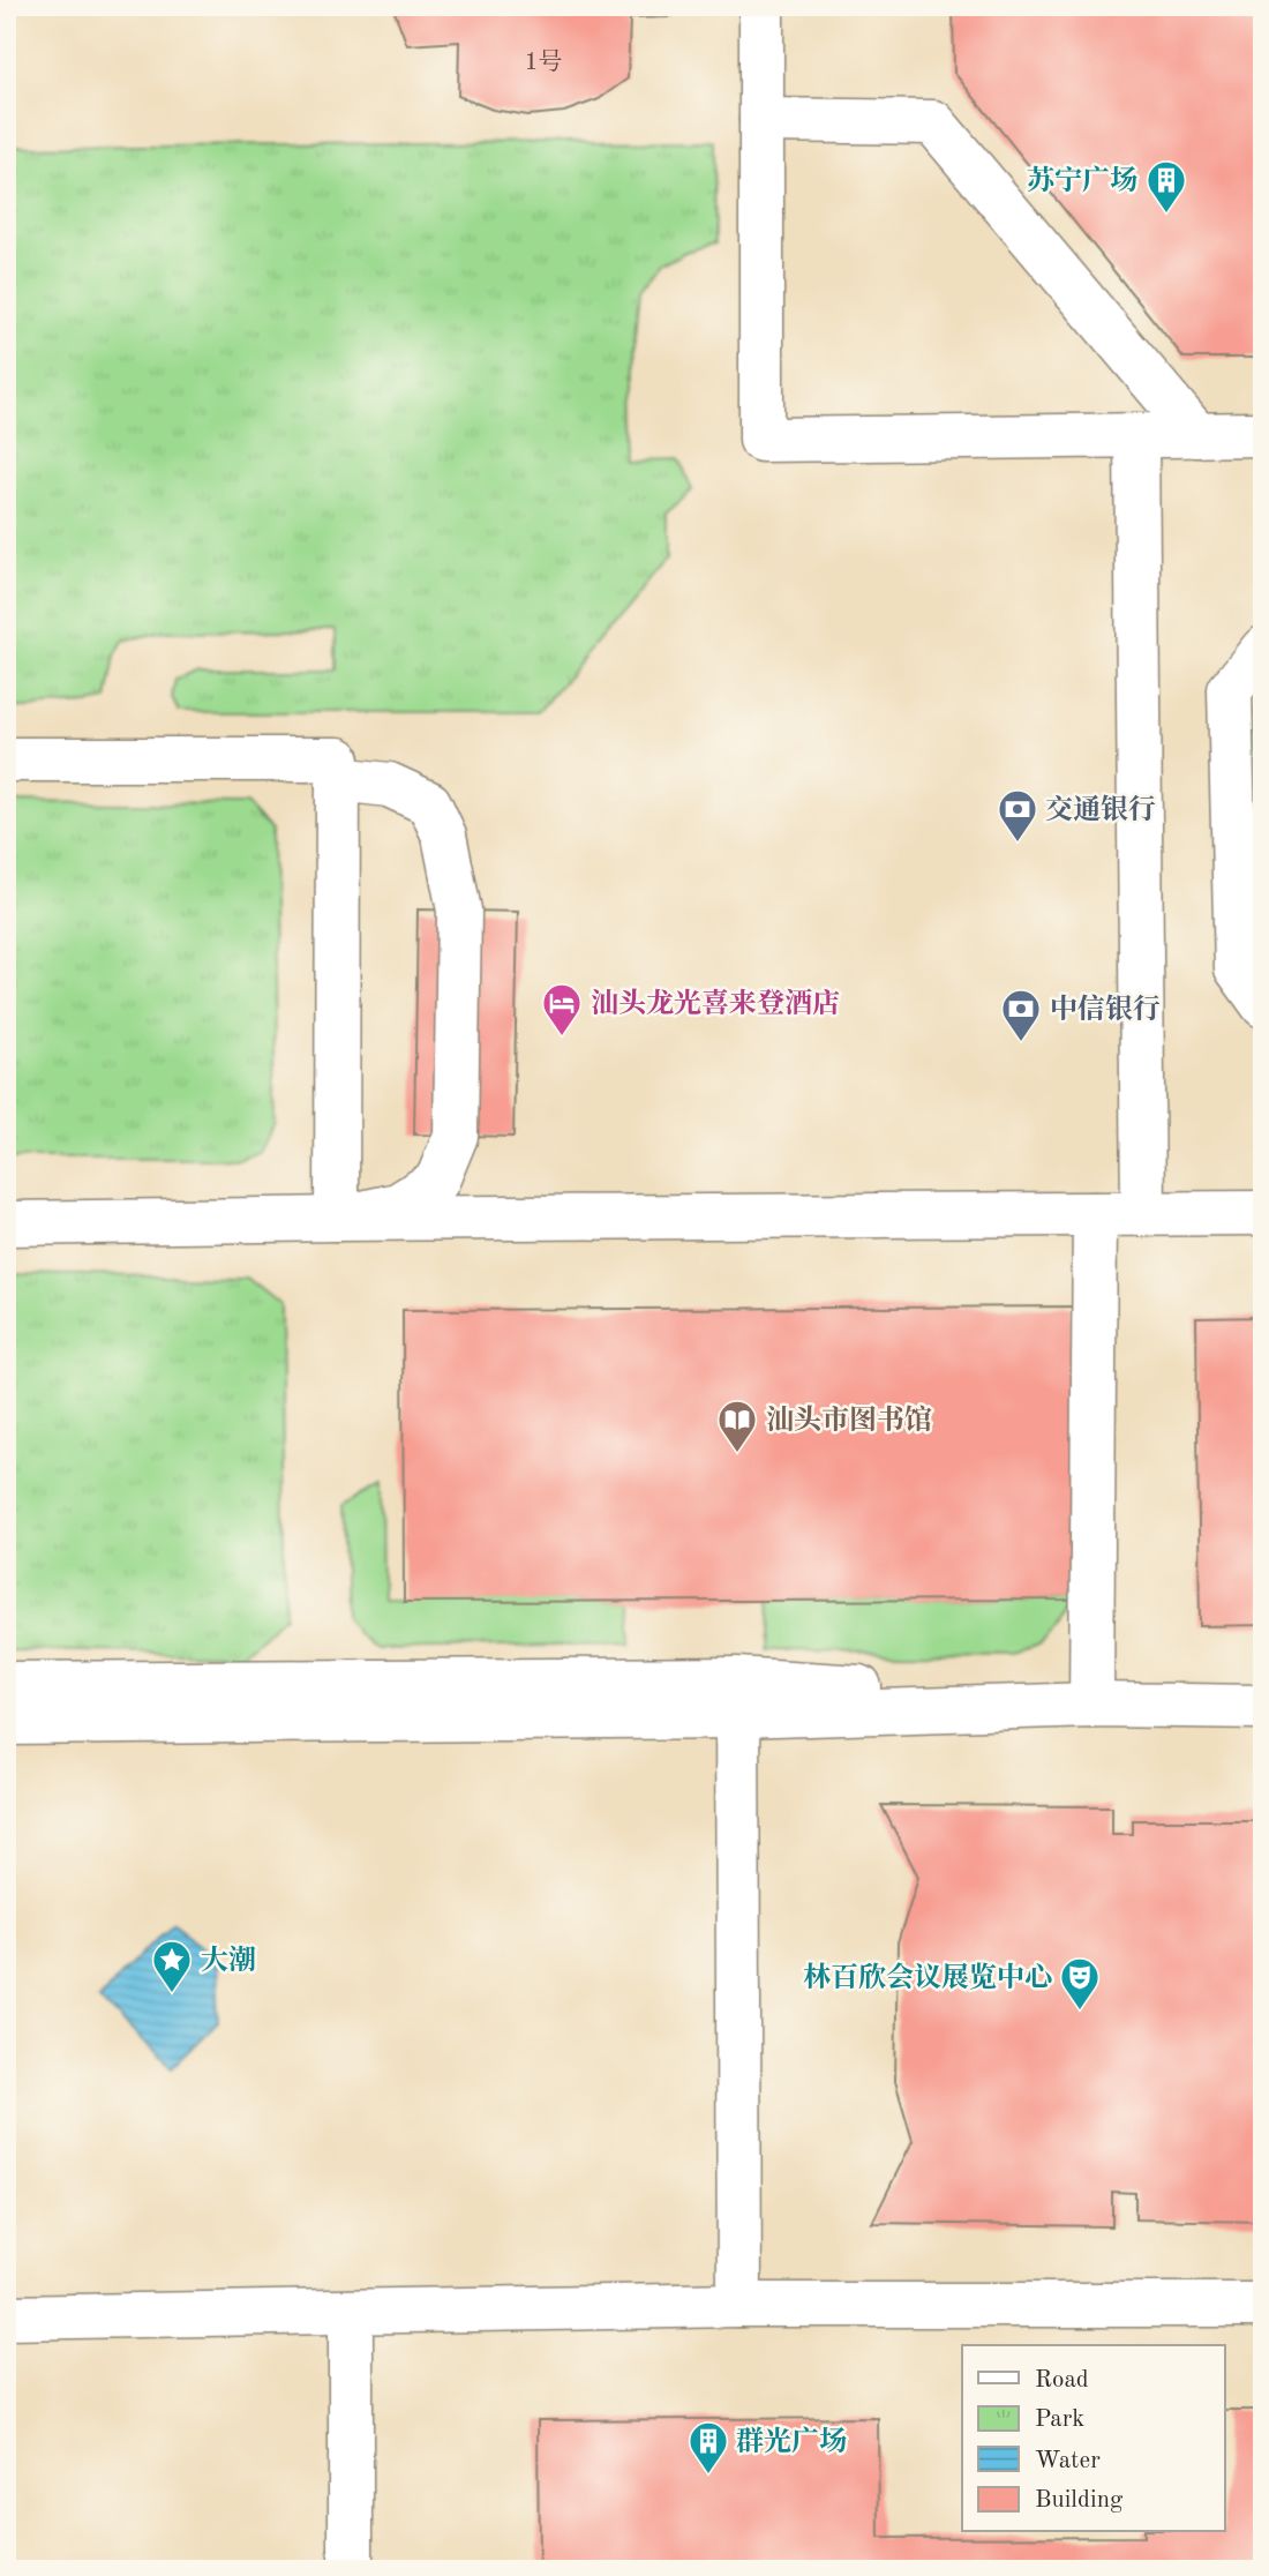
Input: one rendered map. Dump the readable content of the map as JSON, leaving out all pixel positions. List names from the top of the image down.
{
  "places": {
    "building": ["苏宁广场", "群光广场"],
    "bank": ["交通银行", "中信银行"],
    "hotel": ["汕头龙光喜来登酒店"],
    "library": ["汕头市图书馆"],
    "place": ["大潮"],
    "theatre": ["林百欣会议展览中心"]
  },
  "house_numbers": ["1号"],
  "legend": [
    "Road",
    "Park",
    "Water",
    "Building"
  ]
}
